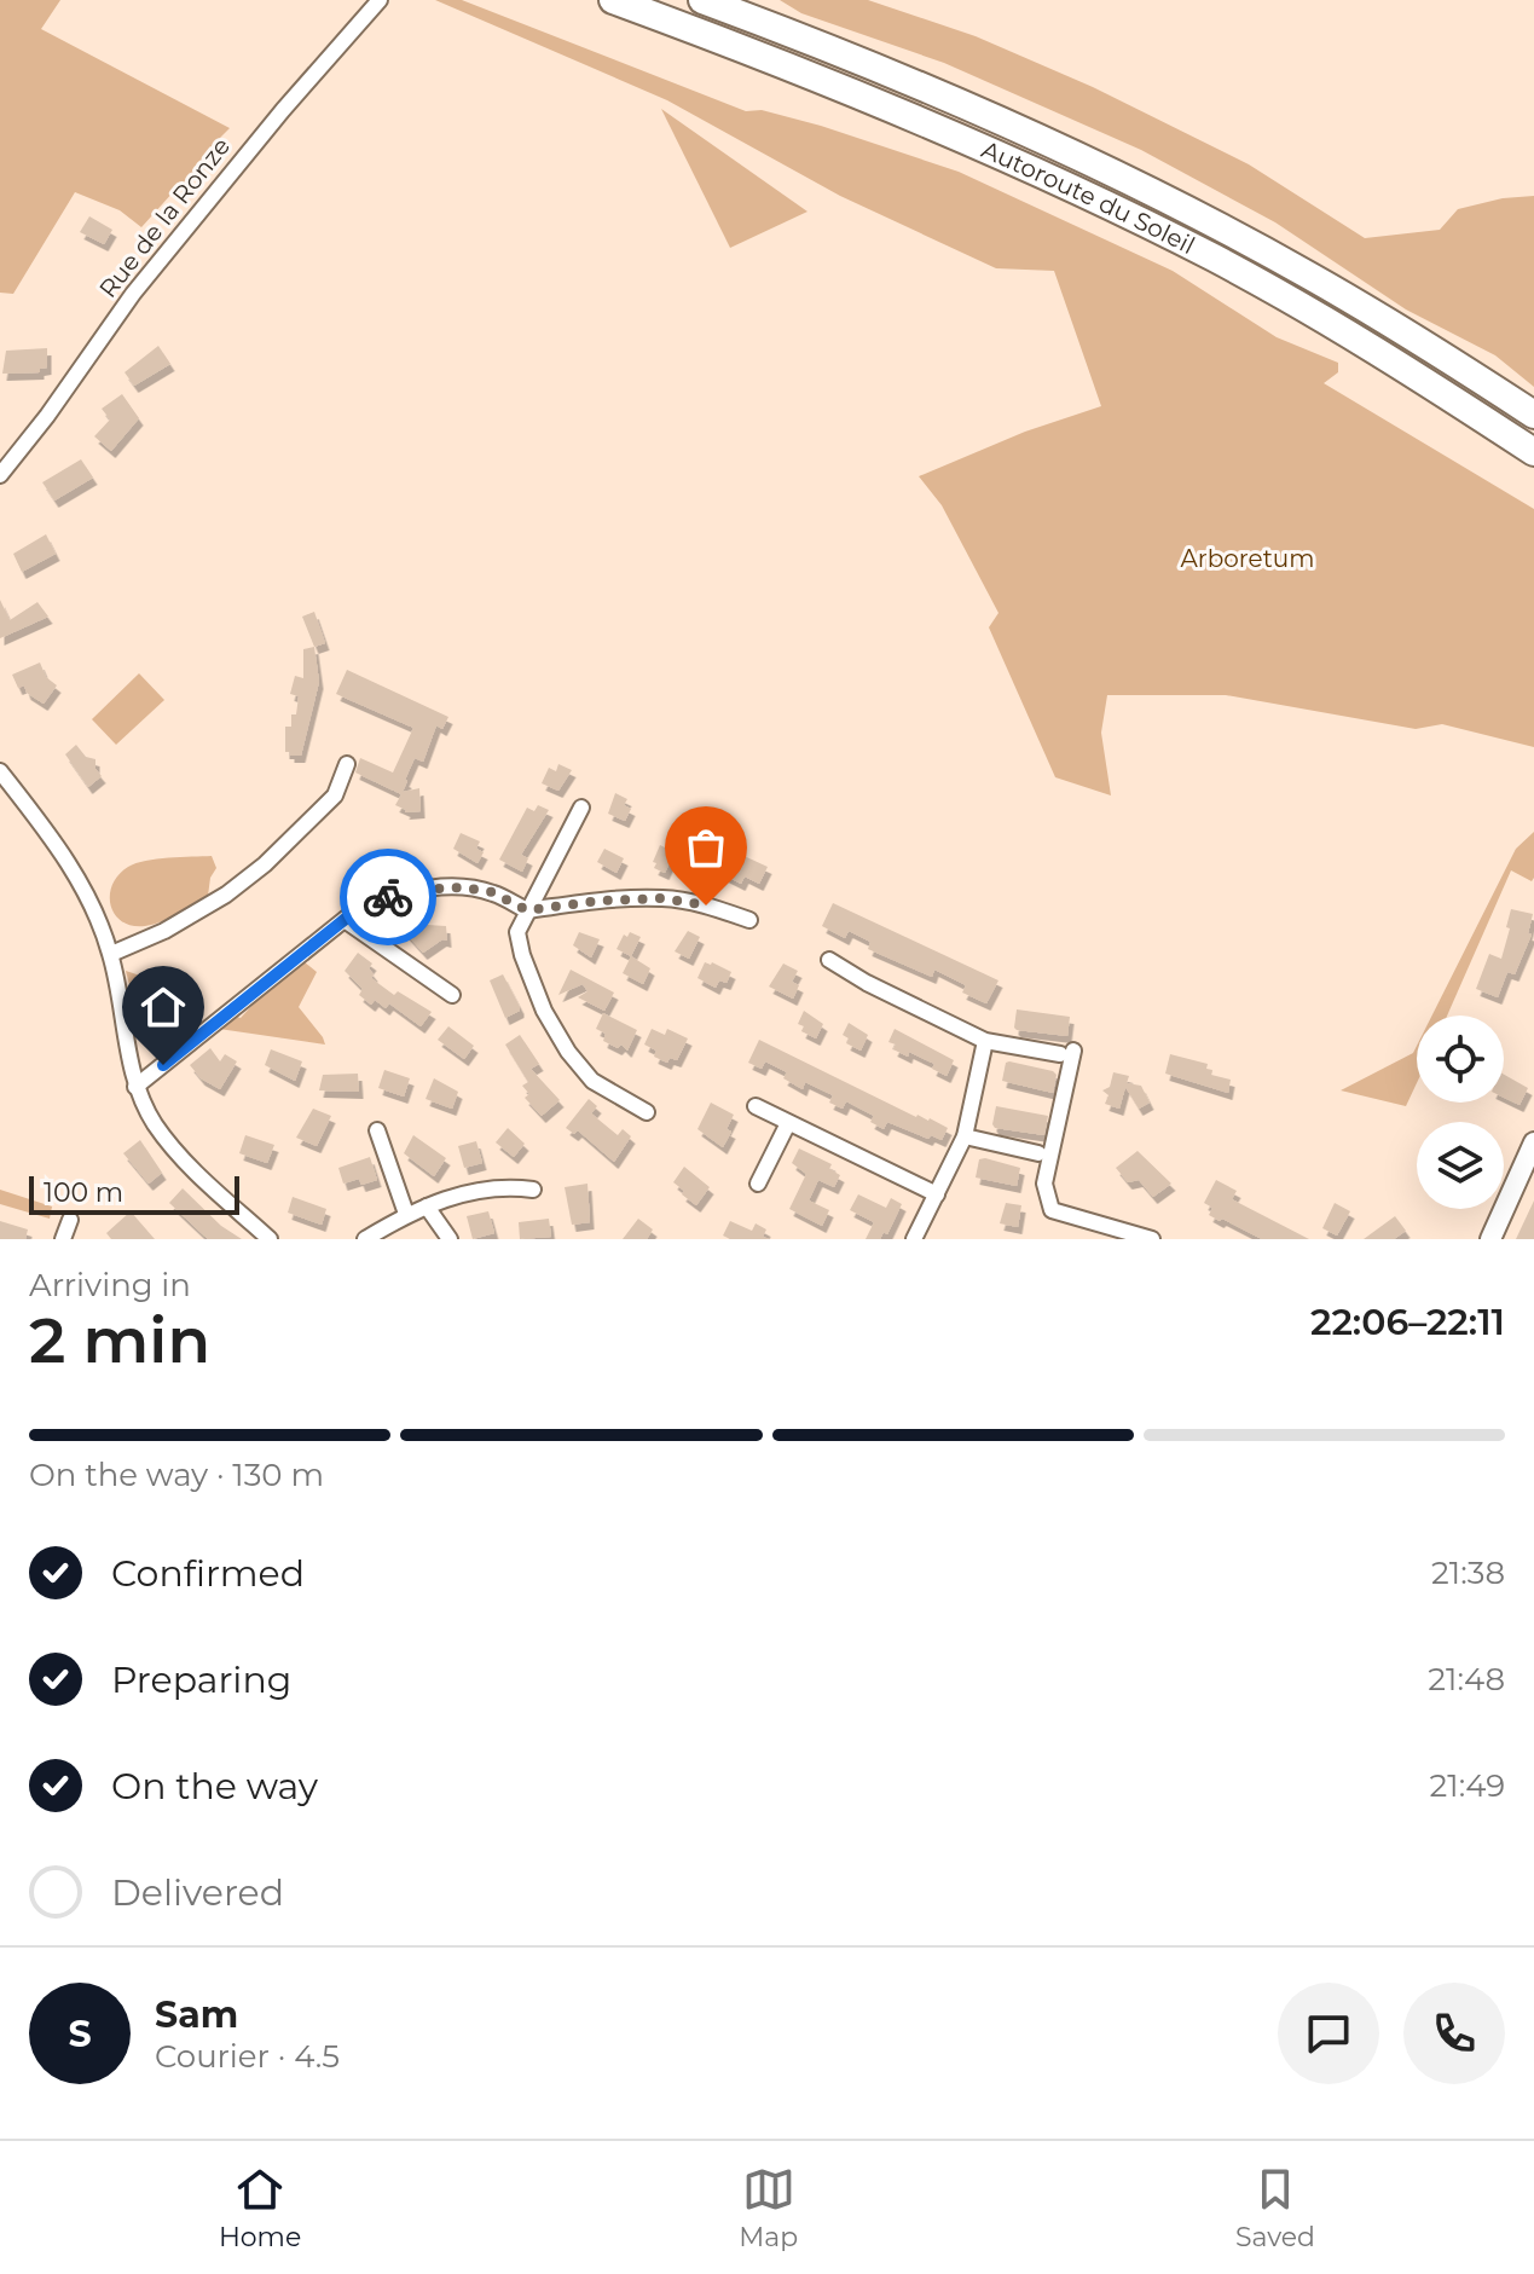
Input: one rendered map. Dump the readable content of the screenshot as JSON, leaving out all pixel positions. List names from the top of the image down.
{
  "streets": {
    "highway": ["Autoroute du Soleil"],
    "street": ["Rue de la Ronze"]
  },
  "parks": ["Arboretum"],
  "scale_bar": "100 m",
  "page": {
    "scale": "100 m",
    "heading": ["2 min", "Arriving in", "22:06–22:11"],
    "panel": ["Sam", "Courier · 4.5"],
    "bar": "On the way · 130 m",
    "list": [
      ["Confirmed", "21:38"],
      ["Preparing", "21:48"],
      ["On the way", "21:49"],
      "Delivered"
    ],
    "round": "S",
    "tabs": ["Home", "Map", "Saved"]
  }
}
